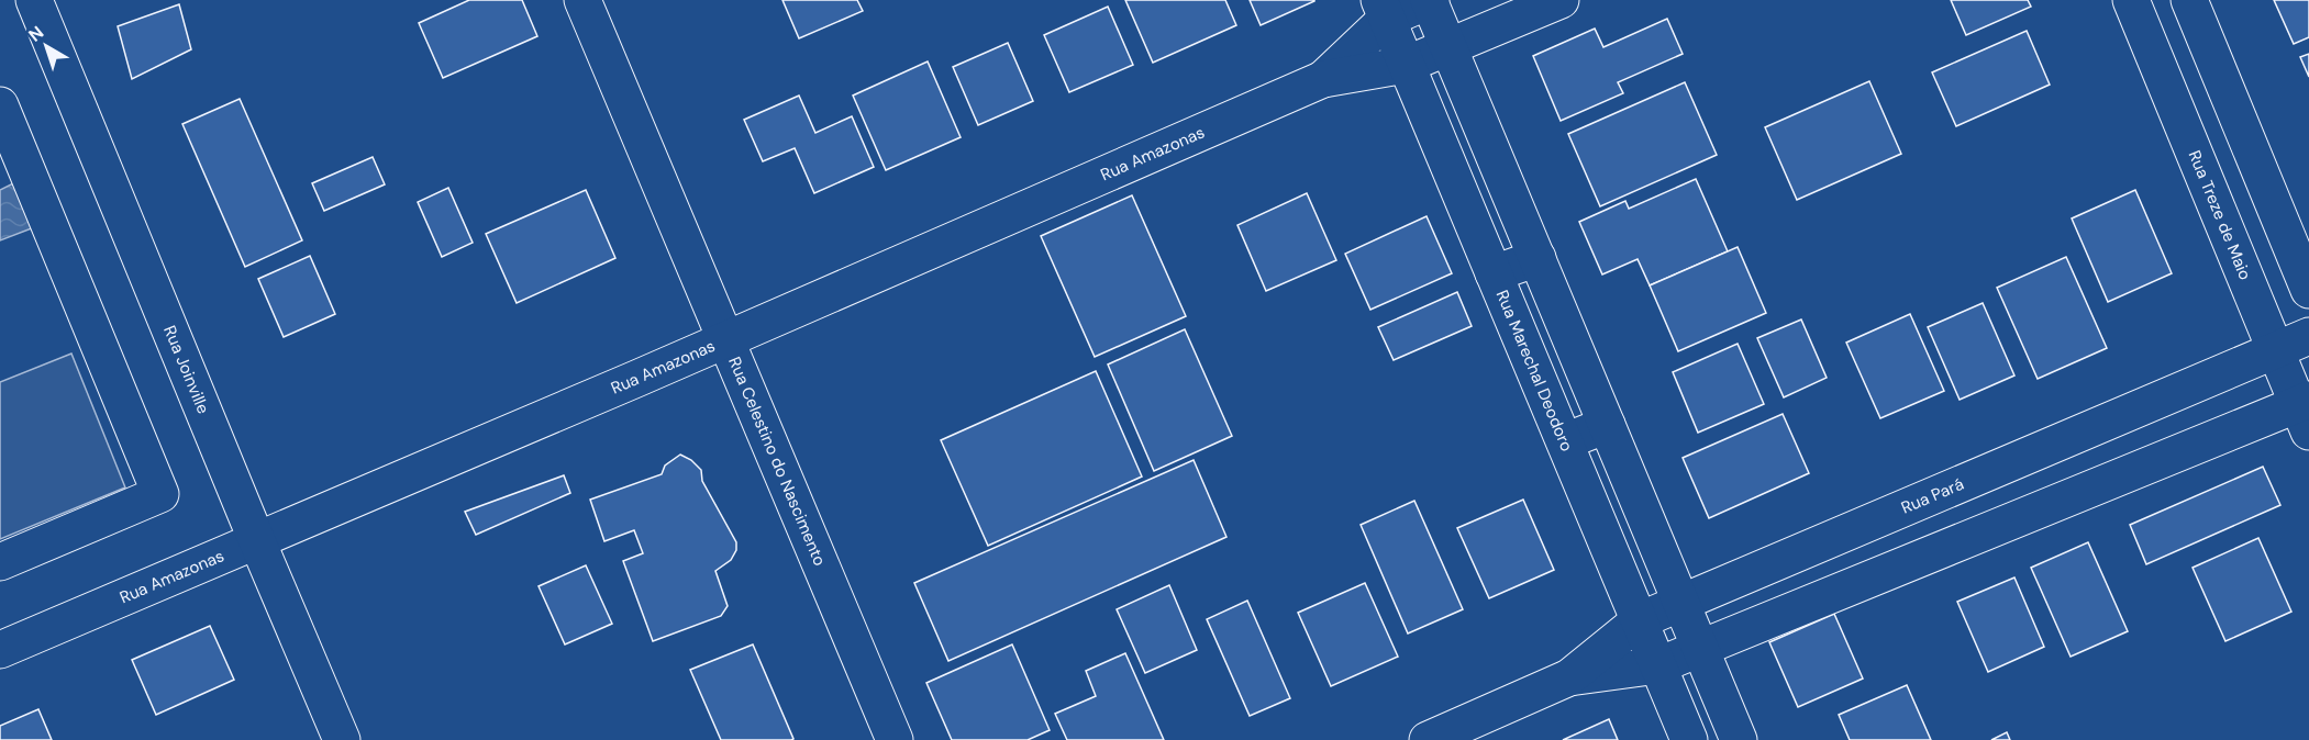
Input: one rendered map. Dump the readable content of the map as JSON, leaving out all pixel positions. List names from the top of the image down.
{
  "streets": {
    "street": [
      "Rua Amazonas",
      "Rua Treze de Maio",
      "Rua Marechal Deodoro",
      "Rua Joinville",
      "Rua Celestino do Nascimento",
      "Rua Pará"
    ]
  },
  "crossings": [
    ["Rua Amazonas", "Rua Joinville"],
    ["Rua Amazonas", "Rua Celestino do Nascimento"],
    ["Rua Treze de Maio", "Rua Pará"],
    ["Rua Marechal Deodoro", "Rua Pará"]
  ],
  "north": "top left"
}
